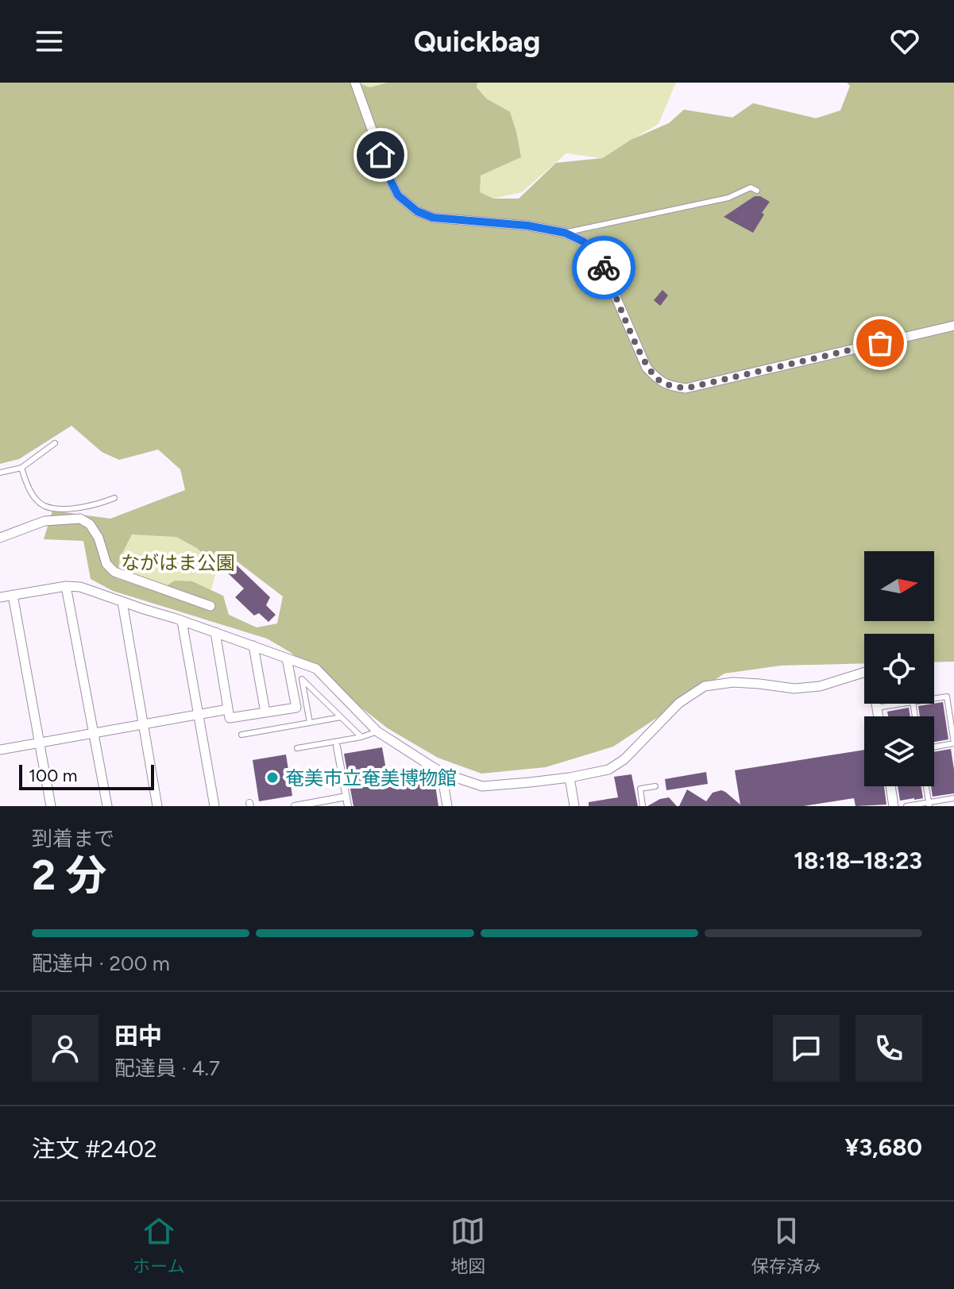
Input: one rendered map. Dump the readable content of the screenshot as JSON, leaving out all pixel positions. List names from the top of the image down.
{
  "parks": ["ながはま公園"],
  "places": ["奄美市立奄美博物館"],
  "scale_bar": "100 m",
  "north": "right",
  "page": {
    "header": "Quickbag",
    "scale": "100 m",
    "heading": ["2 分", "到着まで", "18:18–18:23"],
    "panel": [
      "田中",
      "配達員 · 4.7",
      "注文 #2402",
      "¥3,680"
    ],
    "bar": "配達中 · 200 m",
    "tabs": ["ホーム", "地図", "保存済み"]
  }
}
